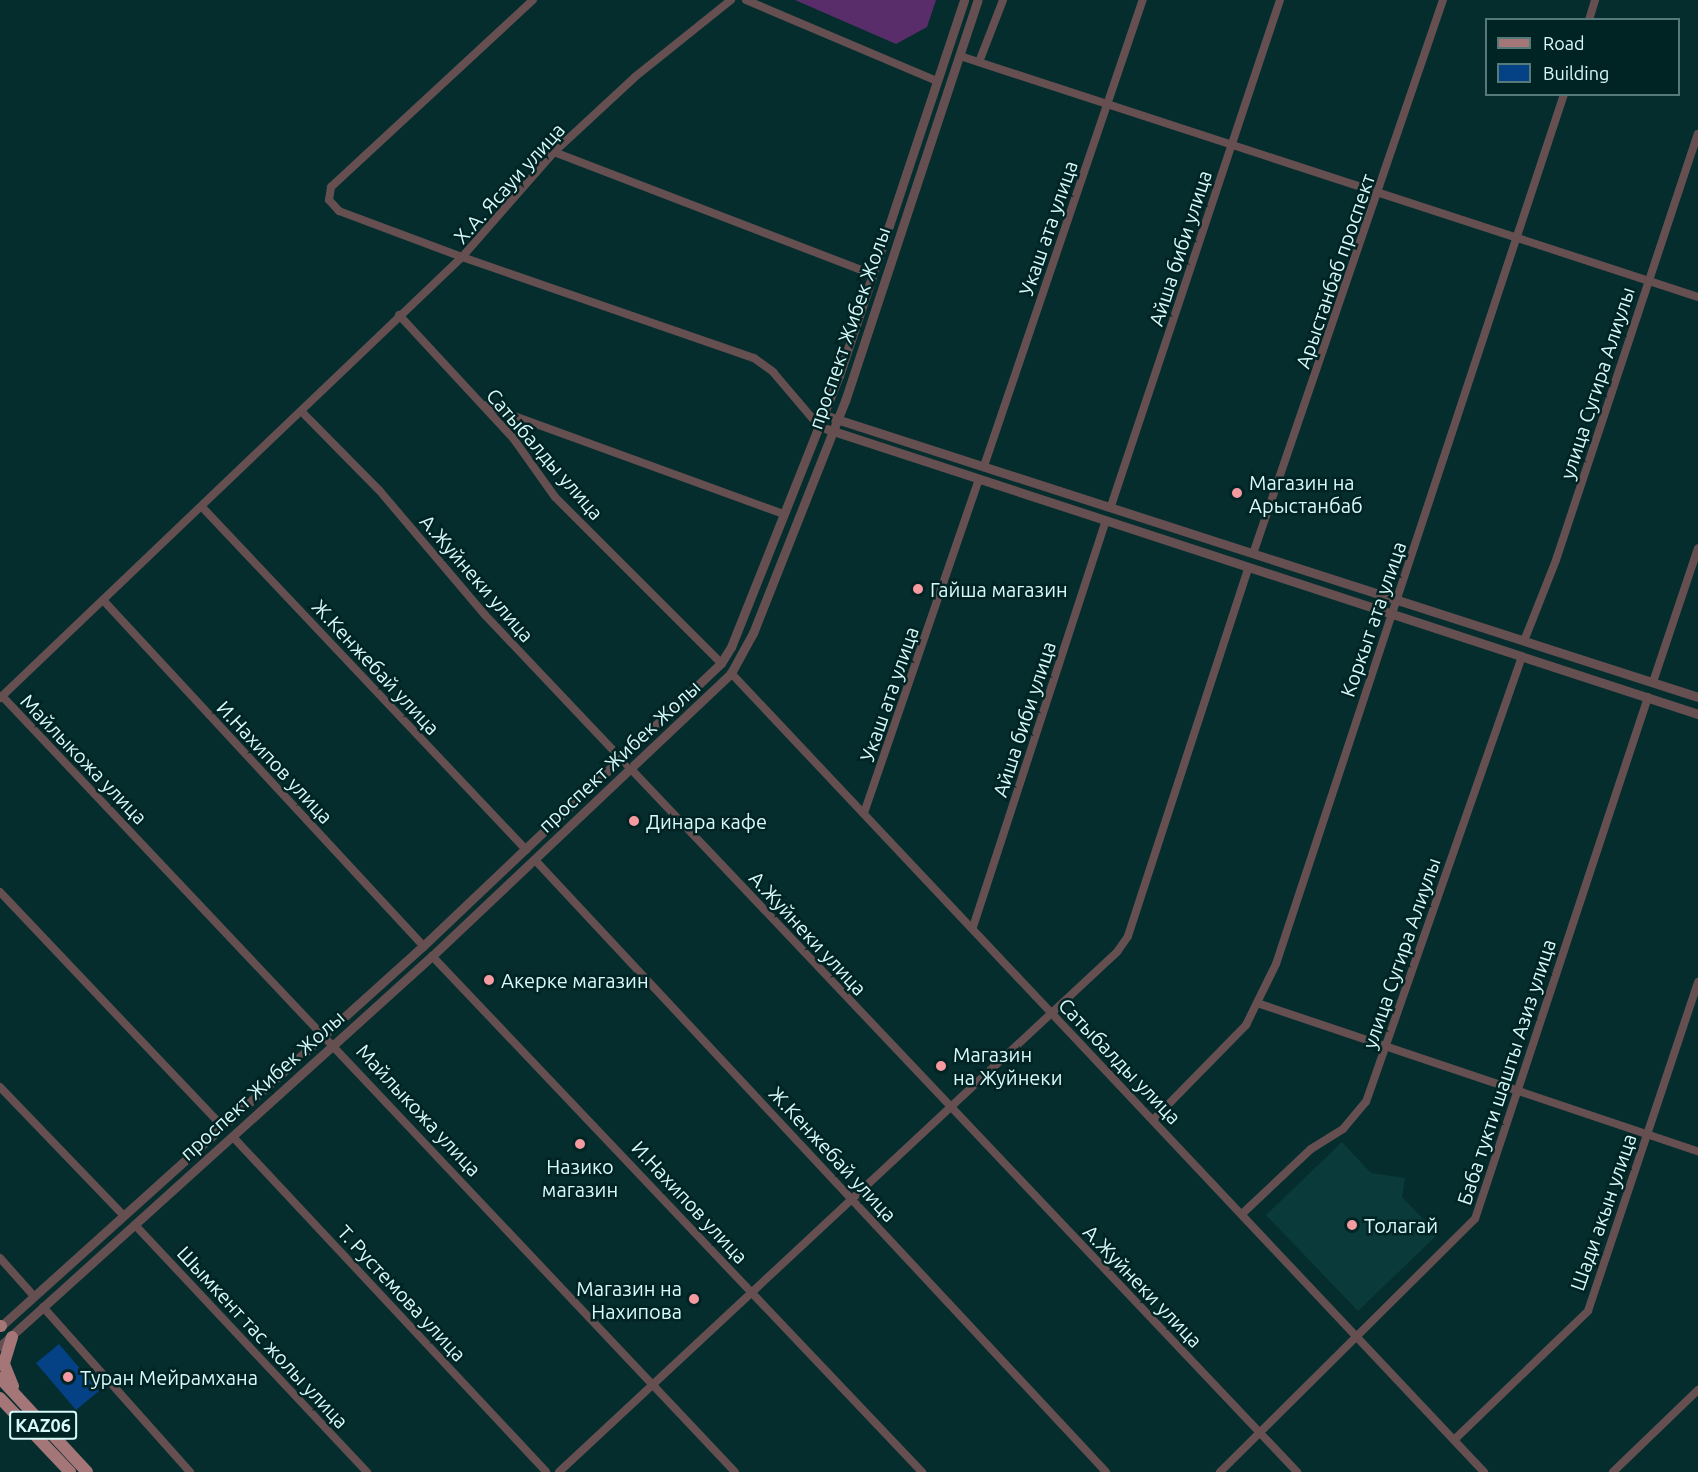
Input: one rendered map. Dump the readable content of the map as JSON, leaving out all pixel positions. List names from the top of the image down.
{
  "streets": {
    "main road": ["KАZ06"],
    "street": [
      "Х.А. Ясауи улица",
      "Укаш ата улица",
      "Айша биби улица",
      "Арыстанбаб проспект",
      "проспект Жибек Жолы",
      "улица Сугира Алиулы",
      "Сатыбалды улица",
      "А.Жуйнеки улица",
      "Коркыт ата улица",
      "Ж.Кенжебай улица",
      "Майлыкожа улица",
      "И.Нахипов улица",
      "Баба тукти шашты Азиз улица",
      "Шади акын улица",
      "Т. Рустемова улица",
      "Шымкент тас жолы улица"
    ]
  },
  "crossings": [
    ["Х.А. Ясауи улица", "проспект Жибек Жолы"],
    ["Укаш ата улица", "Сатыбалды улица"],
    ["Айша биби улица", "Сатыбалды улица"],
    ["проспект Жибек Жолы", "Сатыбалды улица"],
    ["проспект Жибек Жолы", "А.Жуйнеки улица"],
    ["проспект Жибек Жолы", "Ж.Кенжебай улица"],
    ["проспект Жибек Жолы", "Майлыкожа улица"],
    ["проспект Жибек Жолы", "И.Нахипов улица"],
    ["проспект Жибек Жолы", "Т. Рустемова улица"],
    ["проспект Жибек Жолы", "Шымкент тас жолы улица"],
    ["улица Сугира Алиулы", "Сатыбалды улица"],
    ["Сатыбалды улица", "Коркыт ата улица"],
    ["Сатыбалды улица", "Баба тукти шашты Азиз улица"],
    ["Сатыбалды улица", "Шади акын улица"],
    ["А.Жуйнеки улица", "Баба тукти шашты Азиз улица"]
  ],
  "places": [
    "Магазин на Арыстанбаб",
    "Гайша магазин",
    "Динара кафе",
    "Акерке магазин",
    "Магазин на Жуйнеки",
    "Назико магазин",
    "Толагай",
    "Магазин на Нахипова",
    "Туран Мейрамхана"
  ],
  "legend": ["Road", "Building"]
}
